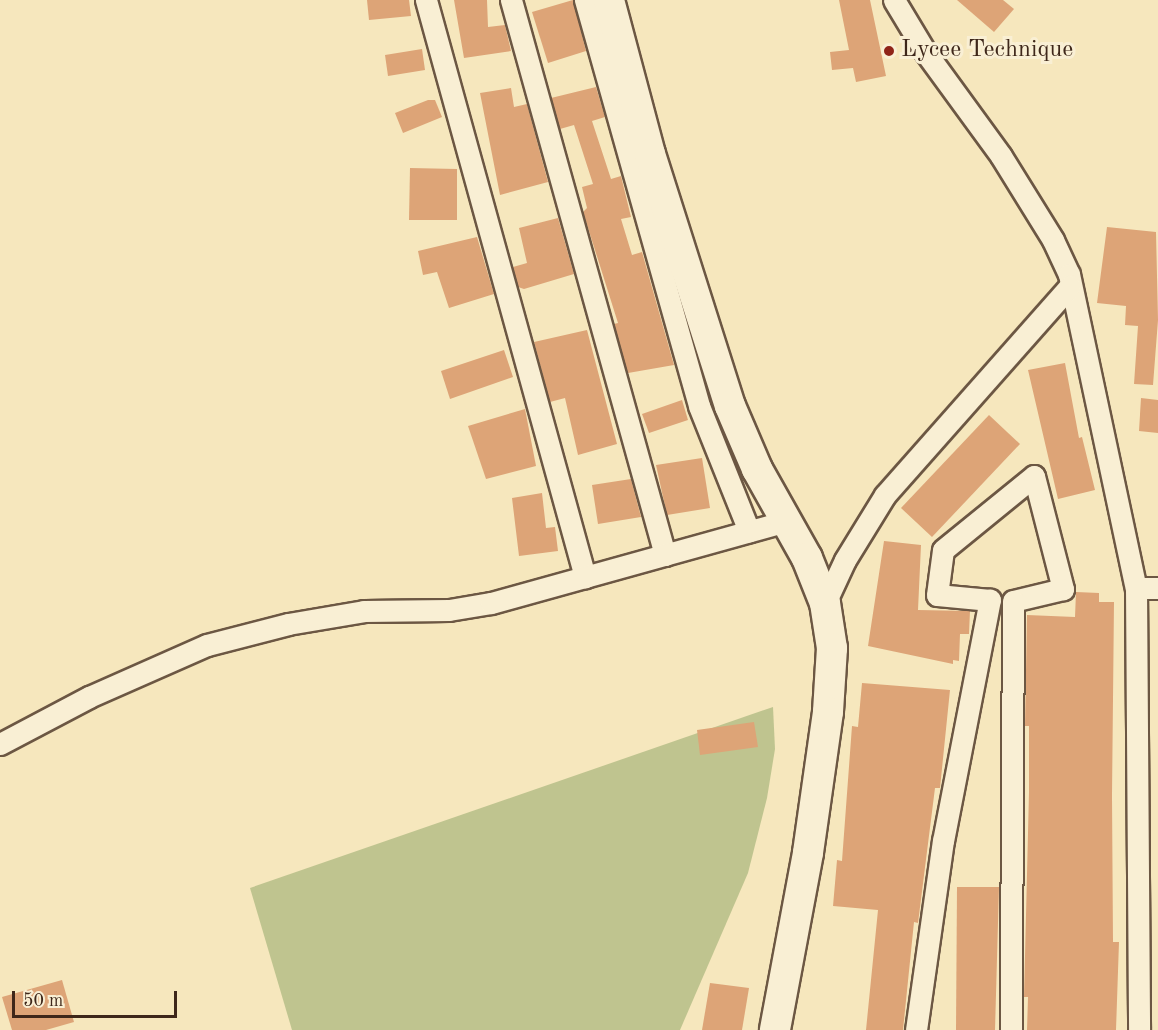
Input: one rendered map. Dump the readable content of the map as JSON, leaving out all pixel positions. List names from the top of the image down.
{
  "places": ["Lycee Technique"],
  "scale_bar": "50 m"
}
